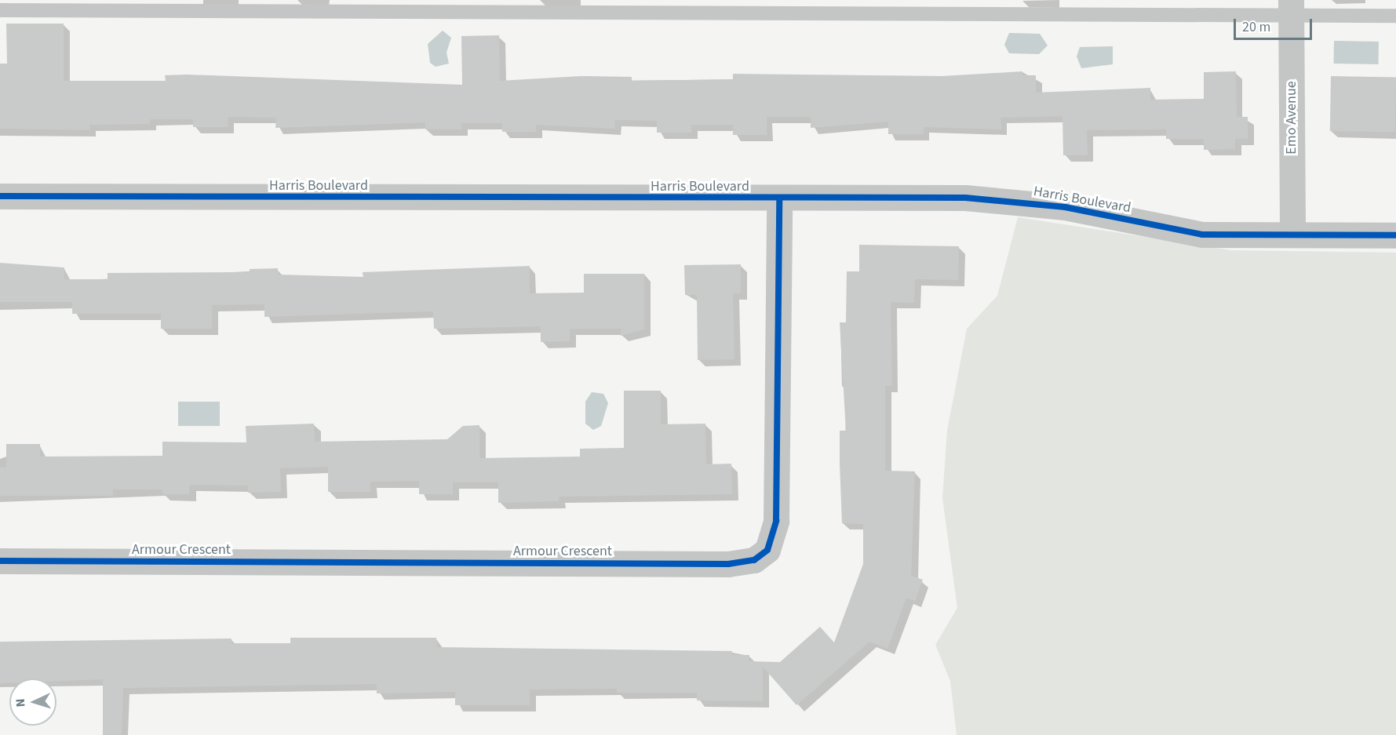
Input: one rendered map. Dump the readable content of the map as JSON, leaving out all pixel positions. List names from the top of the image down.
{
  "streets": {
    "street": ["Emo Avenue", "Harris Boulevard", "Armour Crescent"]
  },
  "crossings": [
    ["Emo Avenue", "Harris Boulevard"],
    ["Harris Boulevard", "Armour Crescent"]
  ],
  "scale_bar": "20 m",
  "north": "left"
}
